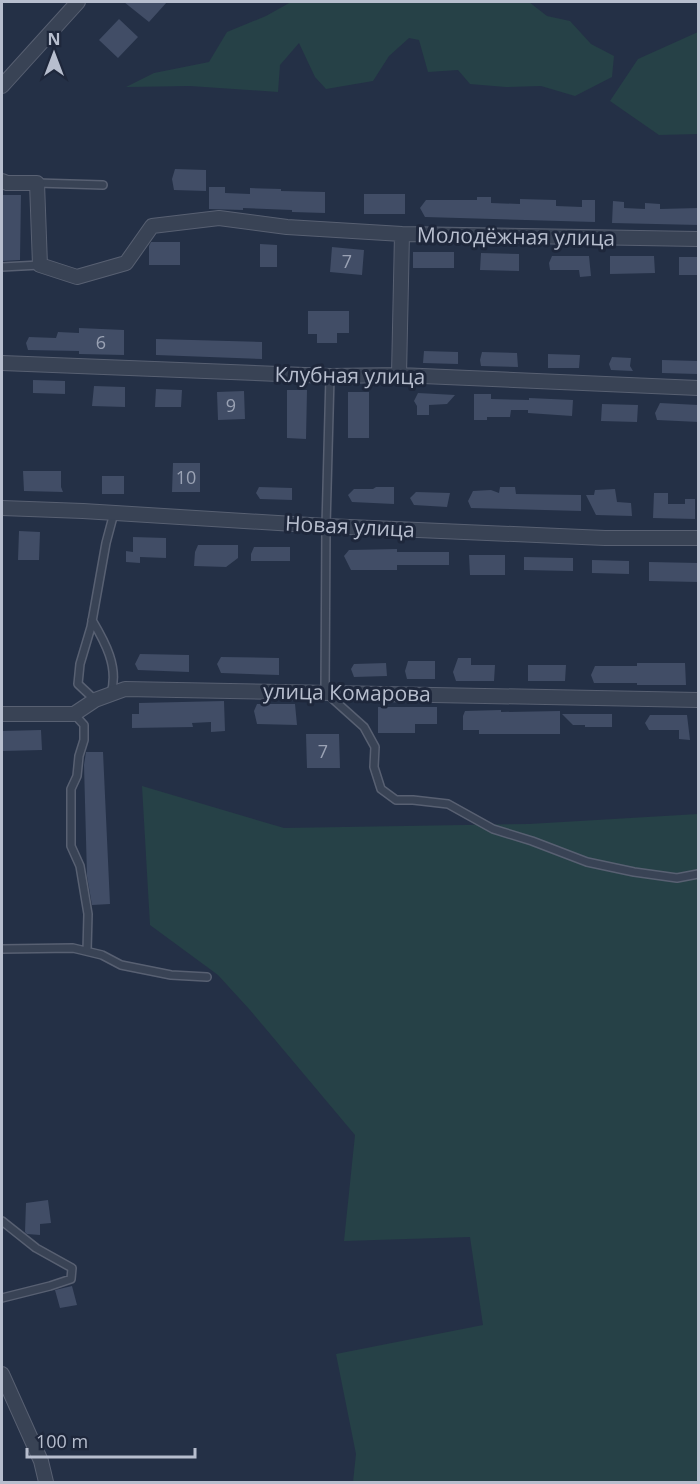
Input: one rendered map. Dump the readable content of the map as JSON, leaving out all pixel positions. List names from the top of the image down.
{
  "streets": {
    "street": [
      "Молодёжная улица",
      "Клубная улица",
      "Новая улица",
      "улица Комарова"
    ]
  },
  "house_numbers": [
    "7",
    "6",
    "9",
    "10",
    "7"
  ],
  "scale_bar": "100 m",
  "north": "top"
}
